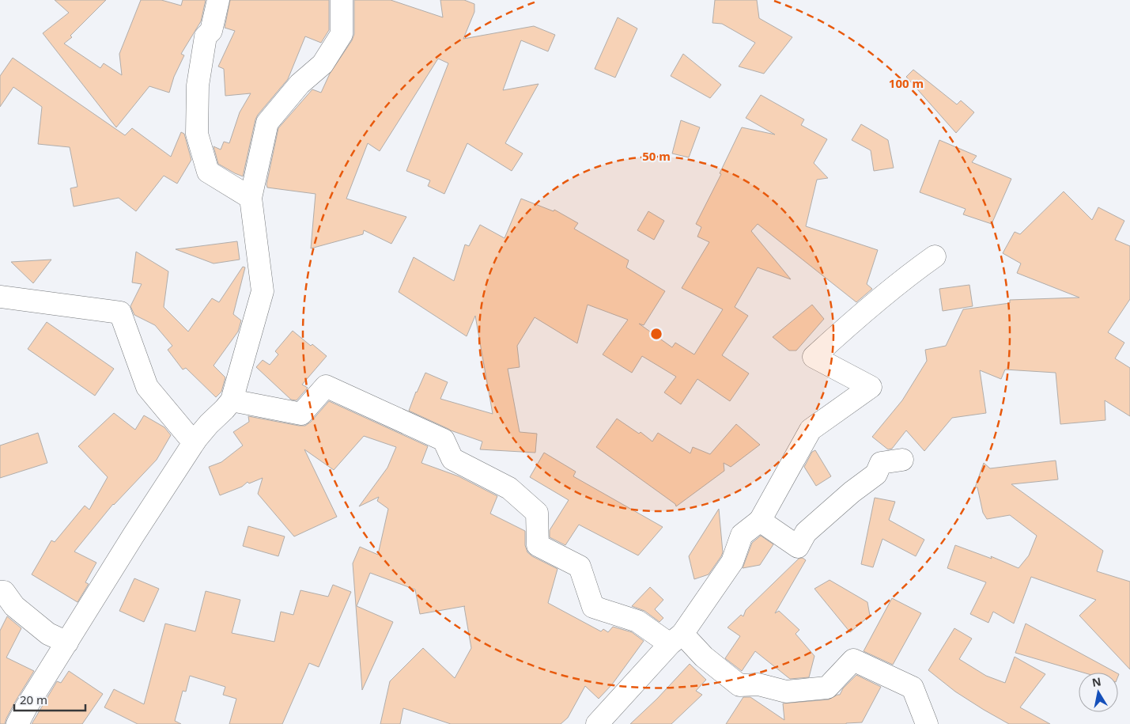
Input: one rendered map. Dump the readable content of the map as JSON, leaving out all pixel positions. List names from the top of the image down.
{
  "scale_bar": "20 m",
  "north": "top",
  "rings": ["100 m", "50 m"]
}
